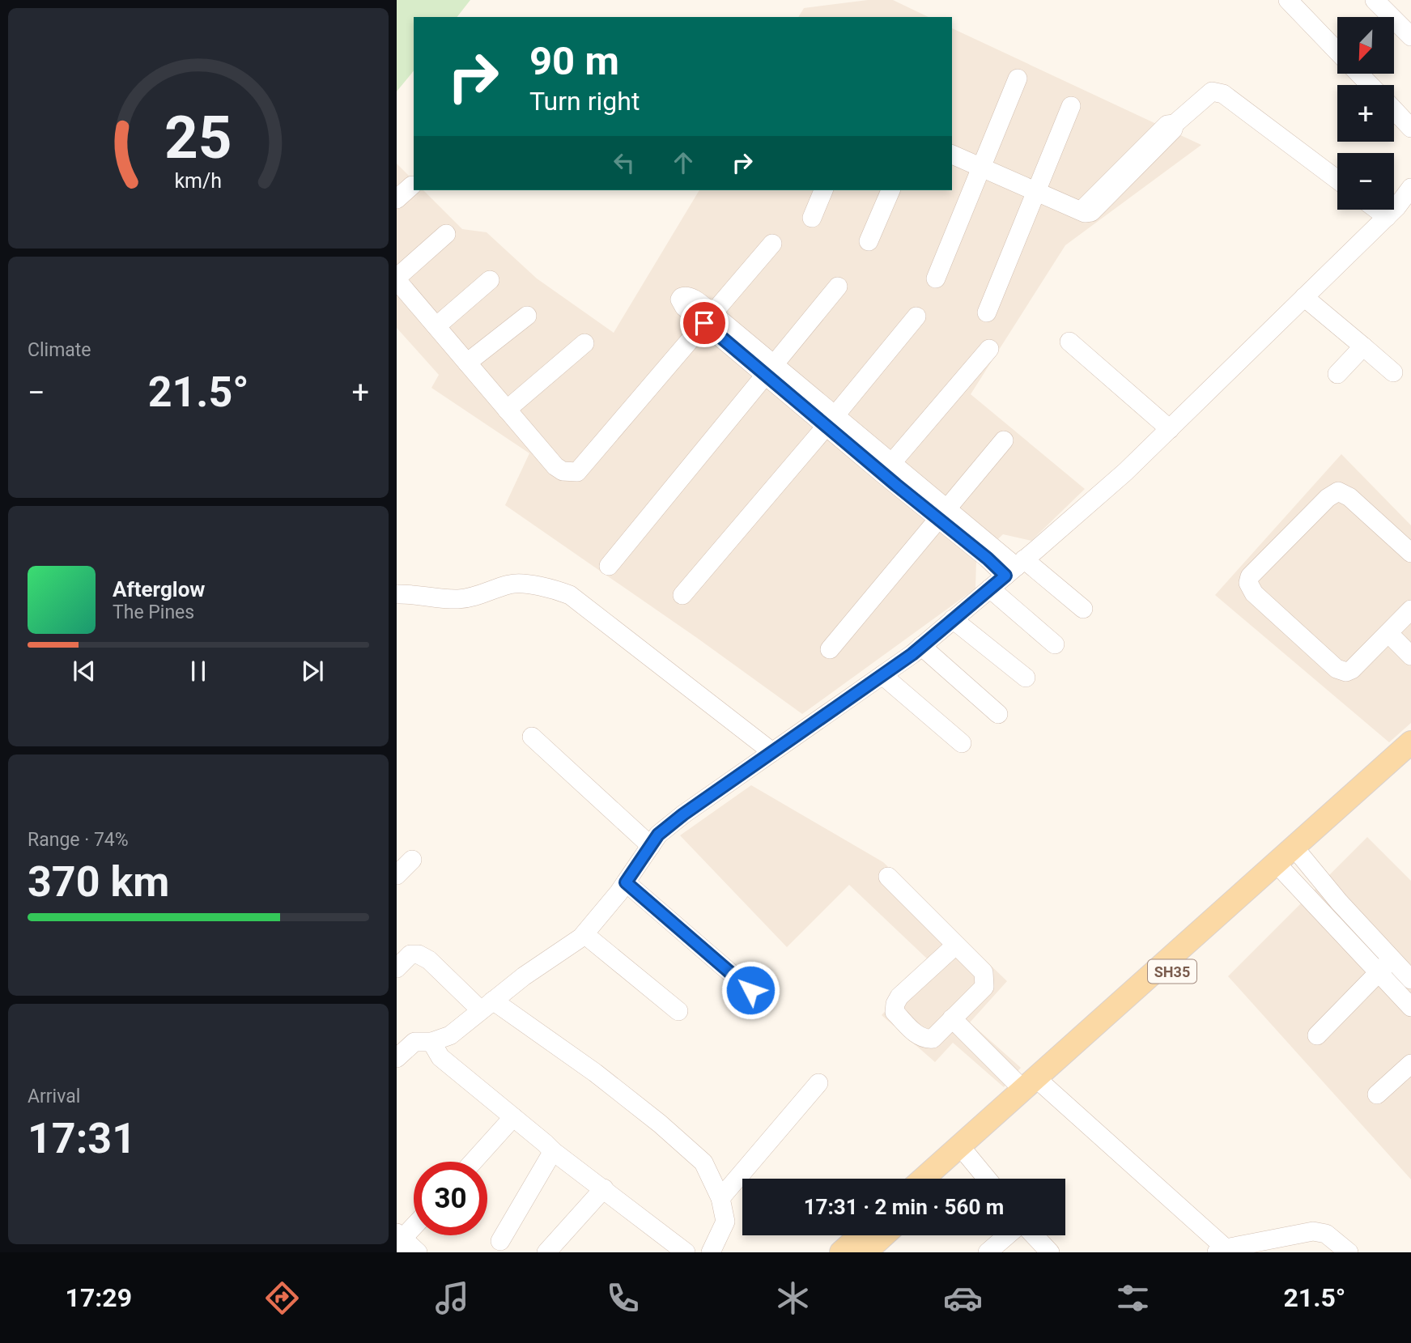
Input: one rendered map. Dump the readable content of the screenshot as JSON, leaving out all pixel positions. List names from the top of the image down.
{
  "streets": {
    "main road": ["SH35"]
  },
  "north": "bottom left",
  "page": {
    "map_buttons": ["+", "−"],
    "turn": ["90 m", "Turn right"],
    "tile": [
      "Climate",
      ["Range · 74%", "370 km"],
      ["Arrival", "17:31"]
    ],
    "heat": ["−", "21.5°", "+"],
    "song": ["Afterglow", "The Pines"],
    "limit": "30",
    "trip": "17:31 · 2 min · 560 m",
    "tabs": ["17:29", "21.5°"],
    "gauge": ["25", "km/h"]
  }
}
